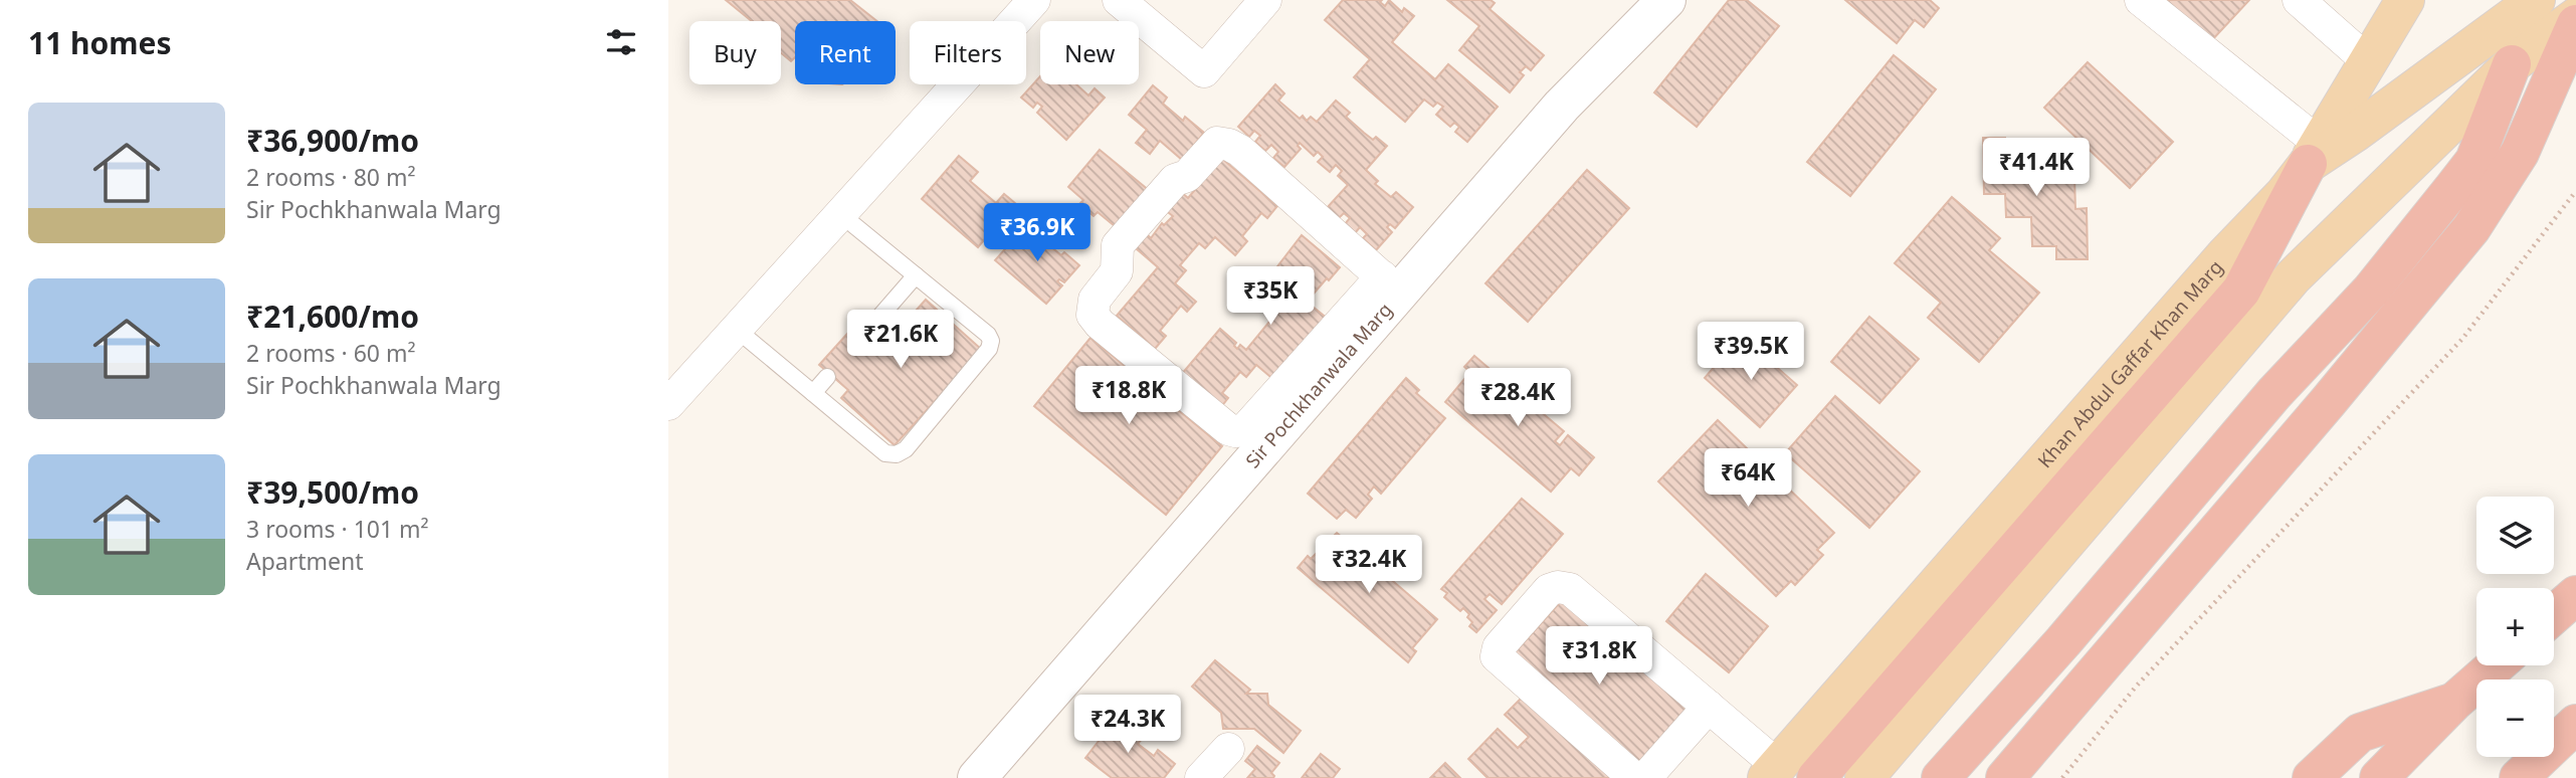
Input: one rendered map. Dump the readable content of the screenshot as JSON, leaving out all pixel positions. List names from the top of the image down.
{
  "streets": {
    "main road": ["Khan Abdul Gaffar Khan Marg"],
    "street": ["Sir Pochkhanwala Marg"]
  },
  "page": {
    "heading": "11 homes",
    "chip": [
      "Buy",
      "Rent",
      "Filters",
      "New"
    ],
    "list": [
      {
        "name": "₹36,900/mo",
        "note": "2 rooms · 80 m² · Sir Pochkhanwala Marg"
      },
      {
        "name": "₹21,600/mo",
        "note": "2 rooms · 60 m² · Sir Pochkhanwala Marg"
      },
      {
        "name": "₹39,500/mo",
        "note": "3 rooms · 101 m² · Apartment"
      }
    ],
    "price": [
      "₹41.4K",
      "₹36.9K",
      "₹35K",
      "₹21.6K",
      "₹39.5K",
      "₹18.8K",
      "₹28.4K",
      "₹64K",
      "₹32.4K",
      "₹31.8K",
      "₹24.3K"
    ],
    "map_buttons": ["+", "−"]
  }
}
